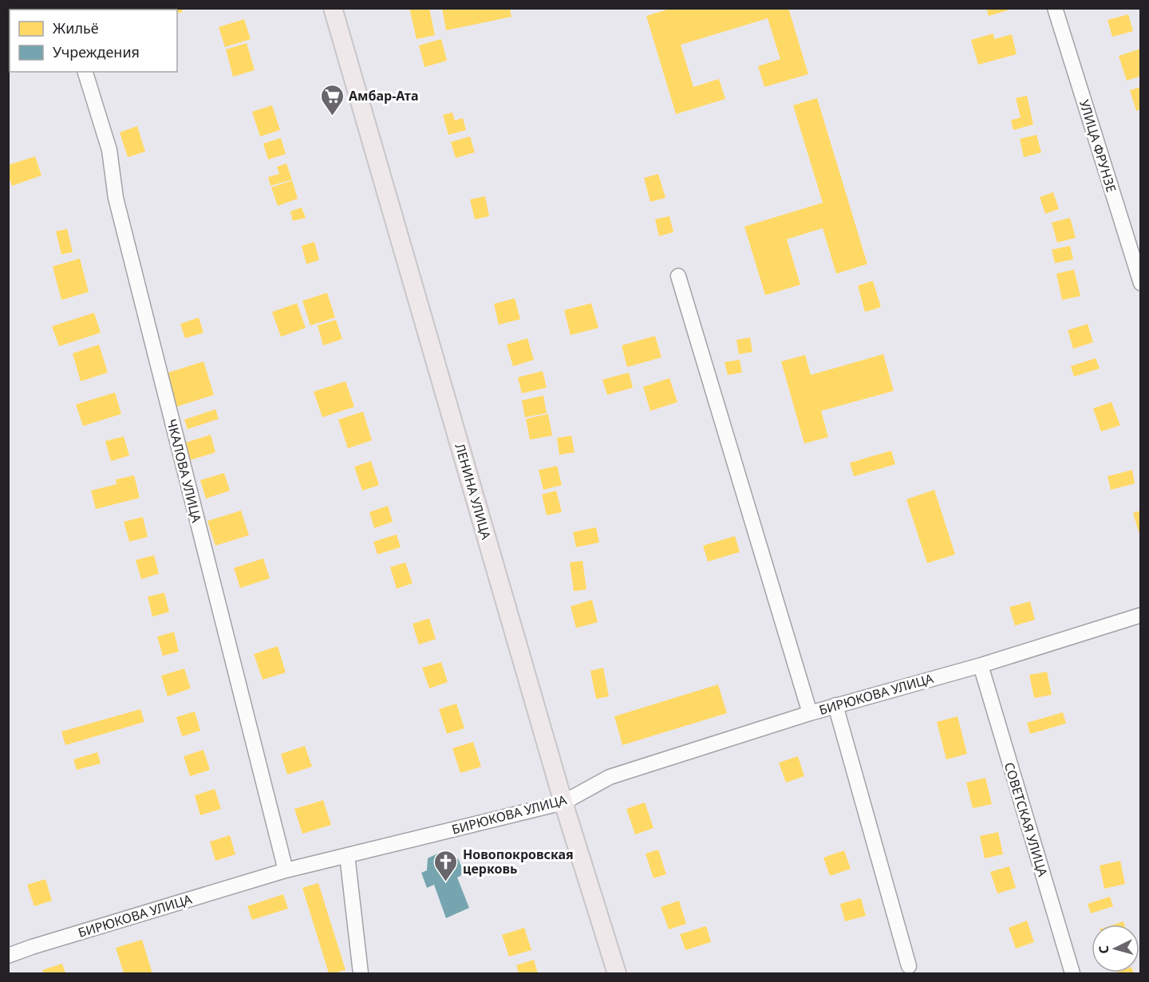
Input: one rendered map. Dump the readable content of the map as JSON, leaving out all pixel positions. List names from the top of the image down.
{
  "streets": {
    "main road": ["ЛЕНИНА УЛИЦА"],
    "street": [
      "УЛИЦА ФРУНЗЕ",
      "ЧКАЛОВА УЛИЦА",
      "БИРЮКОВА УЛИЦА",
      "СОВЕТСКАЯ УЛИЦА"
    ]
  },
  "crossings": [
    ["ЧКАЛОВА УЛИЦА", "БИРЮКОВА УЛИЦА"],
    ["ЛЕНИНА УЛИЦА", "БИРЮКОВА УЛИЦА"],
    ["БИРЮКОВА УЛИЦА", "СОВЕТСКАЯ УЛИЦА"]
  ],
  "places": {
    "supermarket": ["Амбар-Ата"],
    "church": ["Новопокровская церковь"]
  },
  "legend": ["Жильё", "Учреждения"],
  "north": "left"
}
